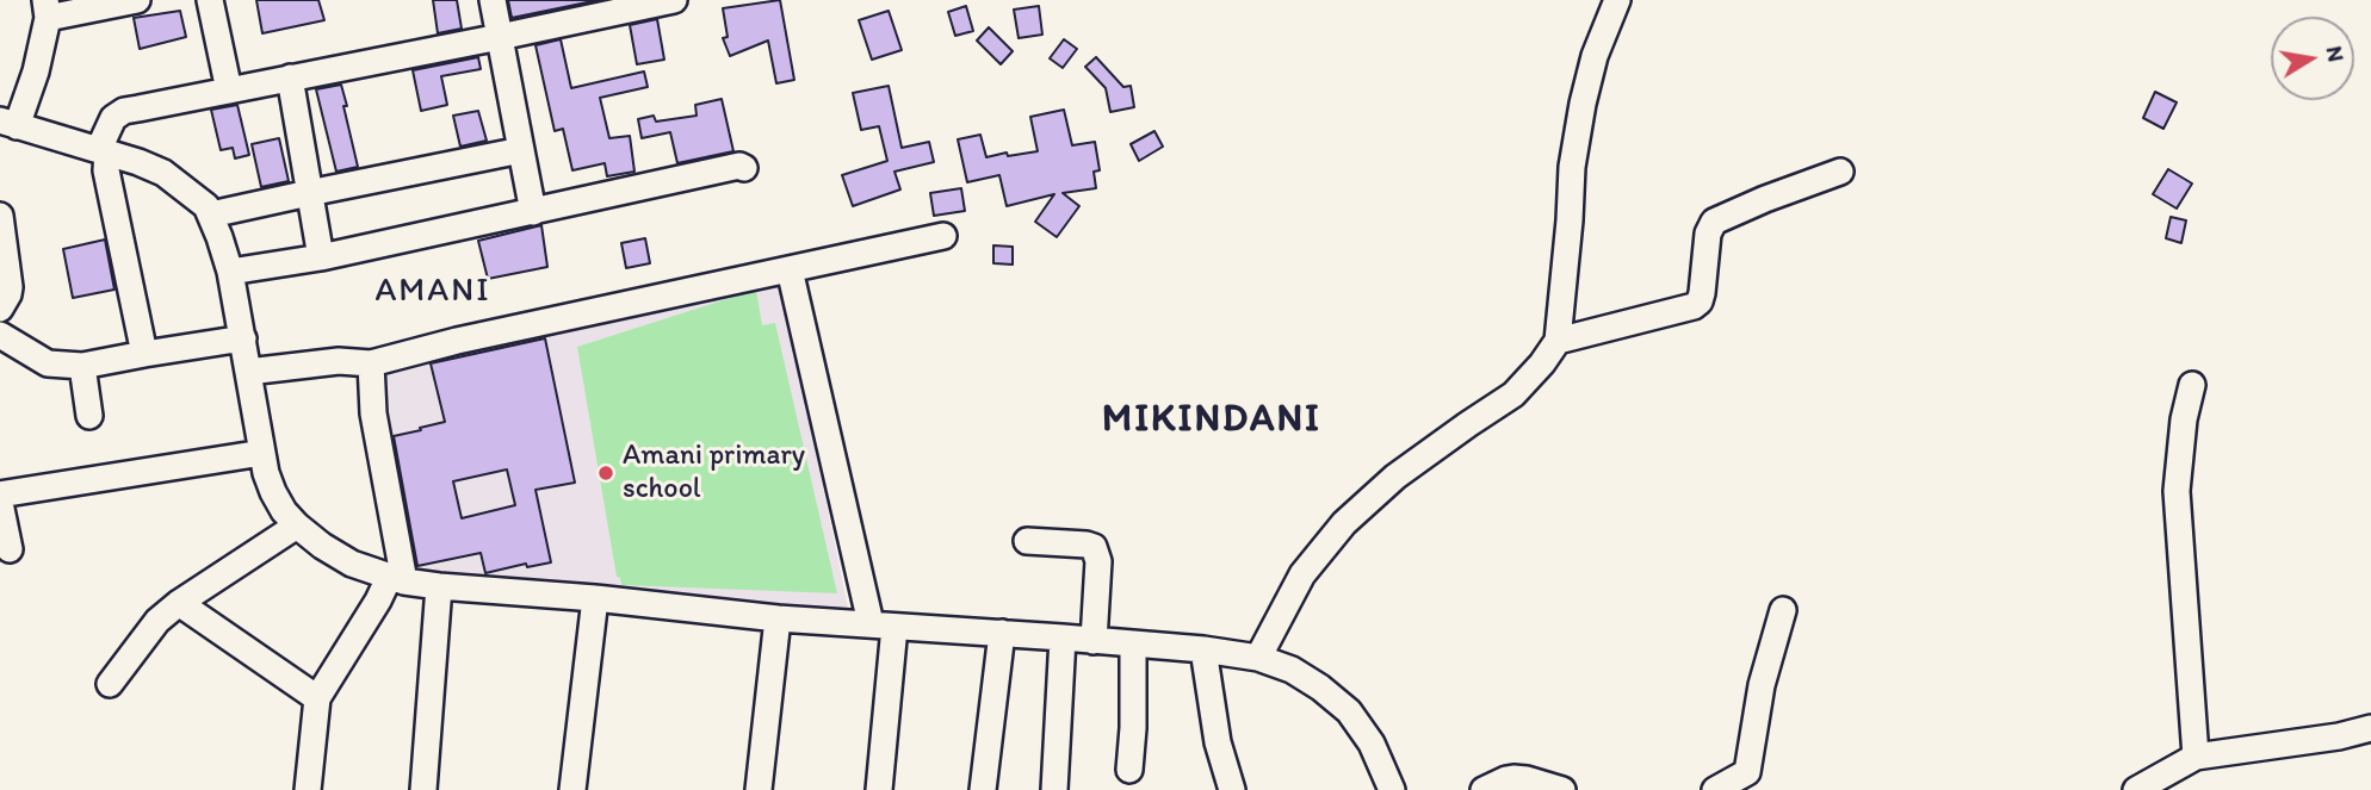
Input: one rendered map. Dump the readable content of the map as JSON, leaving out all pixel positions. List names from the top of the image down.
{
  "districts": ["AMANI", "MIKINDANI"],
  "places": ["Amani primary school"],
  "north": "right"
}
